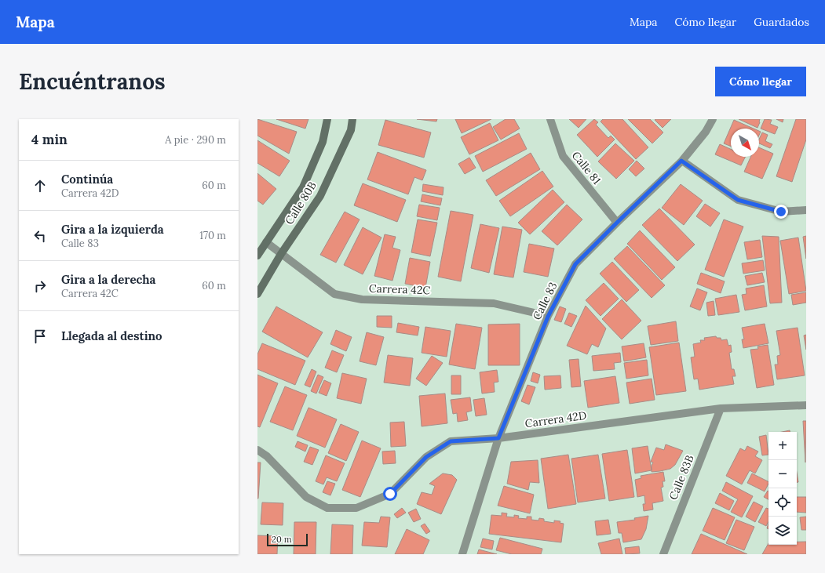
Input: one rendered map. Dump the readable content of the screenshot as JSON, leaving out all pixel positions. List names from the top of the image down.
{
  "streets": {
    "main road": ["Calle 80B"],
    "street": [
      "Calle 81",
      "Carrera 42C",
      "Calle 83",
      "Carrera 42D",
      "Calle 83B"
    ]
  },
  "crossings": [
    ["Calle 81", "Calle 83"],
    ["Calle 80B", "Carrera 42C"],
    ["Carrera 42C", "Calle 83"],
    ["Calle 83", "Carrera 42D"],
    ["Carrera 42D", "Calle 83B"]
  ],
  "scale_bar": "20 m",
  "north": "bottom right",
  "page": {
    "header": "Mapa",
    "nav": ["Mapa", "Cómo llegar", "Guardados"],
    "buttons": "Cómo llegar",
    "title": "Encuéntranos",
    "heading": ["4 min", "A pie · 290 m"],
    "list": [
      ["Continúa", "Carrera 42D", "60 m"],
      ["Gira a la izquierda", "Calle 83", "170 m"],
      ["Gira a la derecha", "Carrera 42C", "60 m"],
      "Llegada al destino"
    ],
    "map_buttons": ["+", "−"],
    "scale": "20 m"
  }
}
